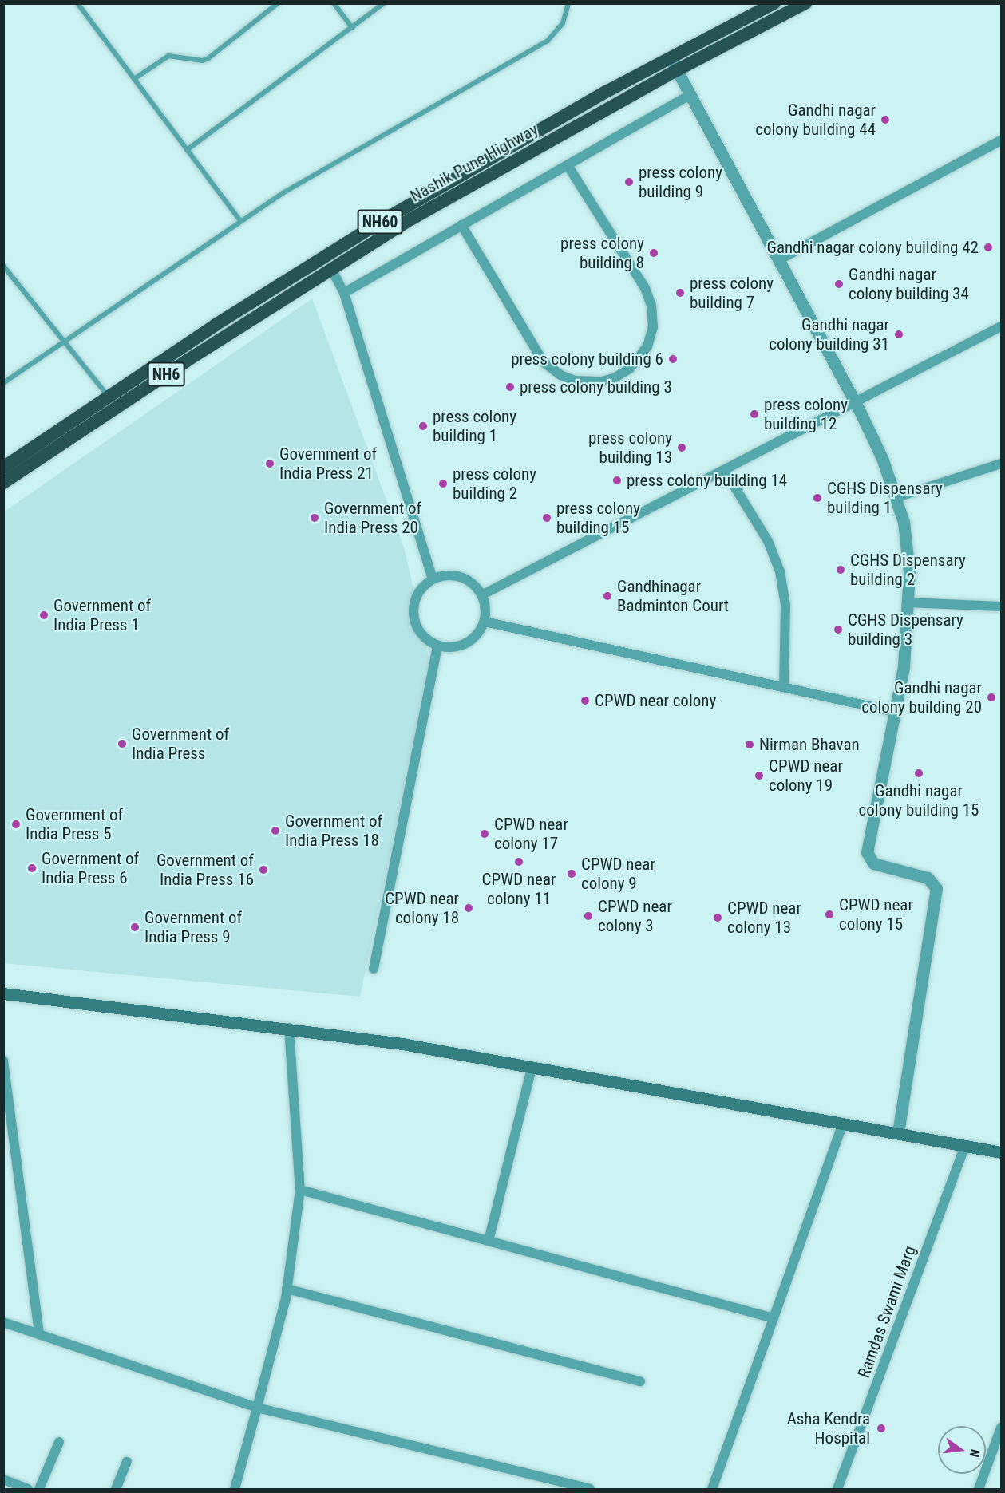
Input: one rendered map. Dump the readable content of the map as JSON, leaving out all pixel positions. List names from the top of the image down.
{
  "streets": {
    "highway": ["Nashik Pune Highway", "NH60", "NH6"],
    "street": ["Ramdas Swami Marg"]
  },
  "places": [
    "Gandhi nagar colony building 44",
    "press colony building 9",
    "Gandhi nagar colony building 42",
    "press colony building 8",
    "Gandhi nagar colony building 34",
    "press colony building 7",
    "Gandhi nagar colony building 31",
    "press colony building 6",
    "press colony building 3",
    "press colony building 12",
    "press colony building 1",
    "press colony building 13",
    "Government of India Press 21",
    "press colony building 14",
    "press colony building 2",
    "CGHS Dispensary building 1",
    "Government of India Press 20",
    "press colony building 15",
    "CGHS Dispensary building 2",
    "Gandhinagar Badminton Court",
    "Government of India Press 1",
    "CGHS Dispensary building 3",
    "Gandhi nagar colony building 20",
    "CPWD near colony",
    "Government of India Press",
    "Nirman Bhavan",
    "Gandhi nagar colony building 15",
    "CPWD near colony 19",
    "Government of India Press 5",
    "Government of India Press 18",
    "CPWD near colony 17",
    "CPWD near colony 11",
    "Government of India Press 6",
    "Government of India Press 16",
    "CPWD near colony 9",
    "CPWD near colony 18",
    "CPWD near colony 15",
    "CPWD near colony 3",
    "CPWD near colony 13",
    "Government of India Press 9",
    "Asha Kendra Hospital"
  ],
  "north": "right"
}
